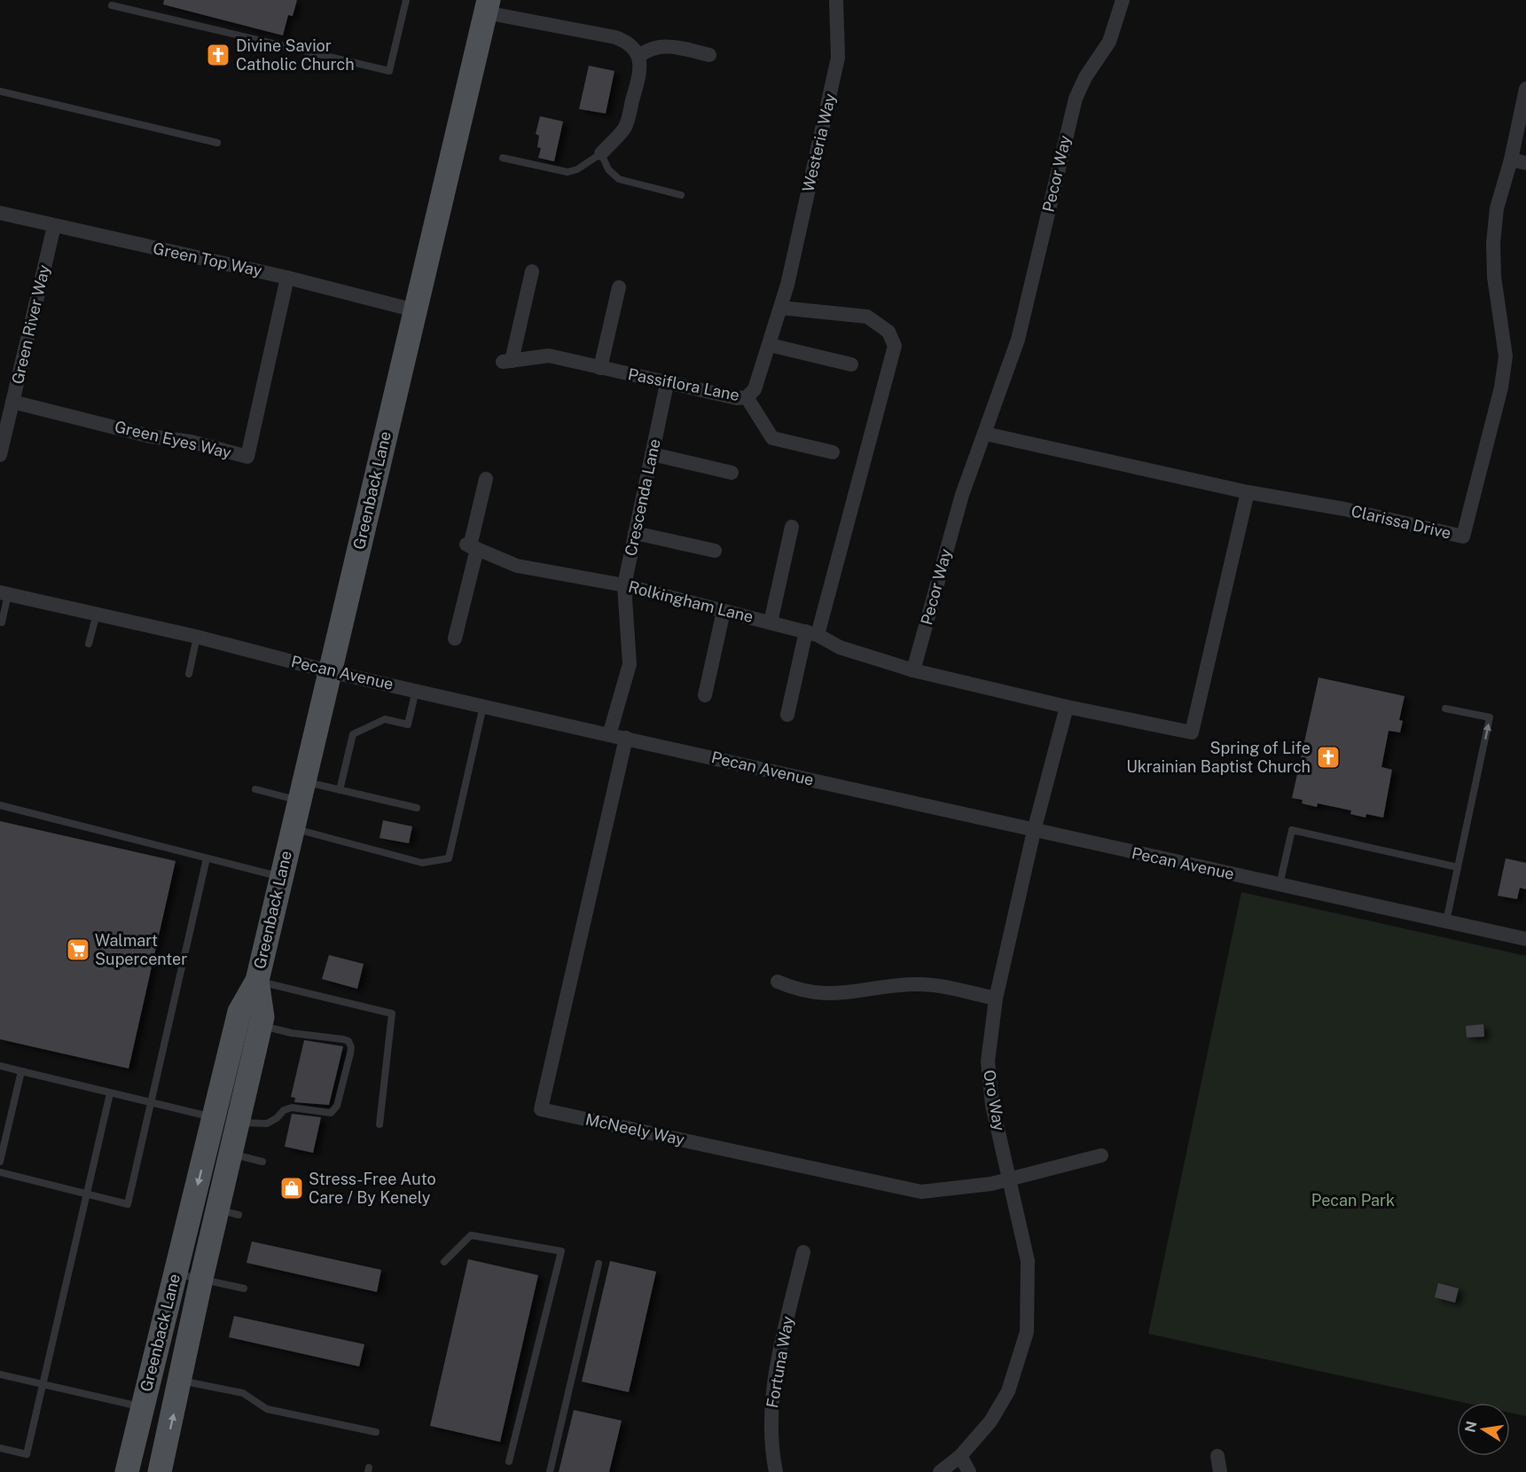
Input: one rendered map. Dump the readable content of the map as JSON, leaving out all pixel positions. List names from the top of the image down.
{
  "streets": {
    "main road": ["Greenback Lane"],
    "street": [
      "Westeria Way",
      "Pecor Way",
      "Green Top Way",
      "Green River Way",
      "Passiflora Lane",
      "Green Eyes Way",
      "Crescenda Lane",
      "Clarissa Drive",
      "Rolkingham Lane",
      "Pecan Avenue",
      "Oro Way",
      "McNeely Way",
      "Fortuna Way"
    ]
  },
  "crossings": [
    ["Westeria Way", "Passiflora Lane"],
    ["Pecor Way", "Clarissa Drive"],
    ["Pecor Way", "Rolkingham Lane"],
    ["Green Top Way", "Green River Way"],
    ["Green Top Way", "Green Eyes Way"],
    ["Green Top Way", "Greenback Lane"],
    ["Green River Way", "Green Eyes Way"],
    ["Passiflora Lane", "Crescenda Lane"],
    ["Greenback Lane", "Pecan Avenue"],
    ["Crescenda Lane", "Rolkingham Lane"],
    ["Crescenda Lane", "Pecan Avenue"],
    ["Pecan Avenue", "Oro Way"],
    ["Pecan Avenue", "McNeely Way"],
    ["Oro Way", "McNeely Way"]
  ],
  "parks": ["Pecan Park"],
  "places": {
    "church": ["Divine Savior Catholic Church", "Spring of Life Ukrainian Baptist Church"],
    "supermarket": ["Walmart Supercenter"],
    "shop": ["Stress-Free Auto Care / By Kenely"]
  },
  "north": "left"
}
